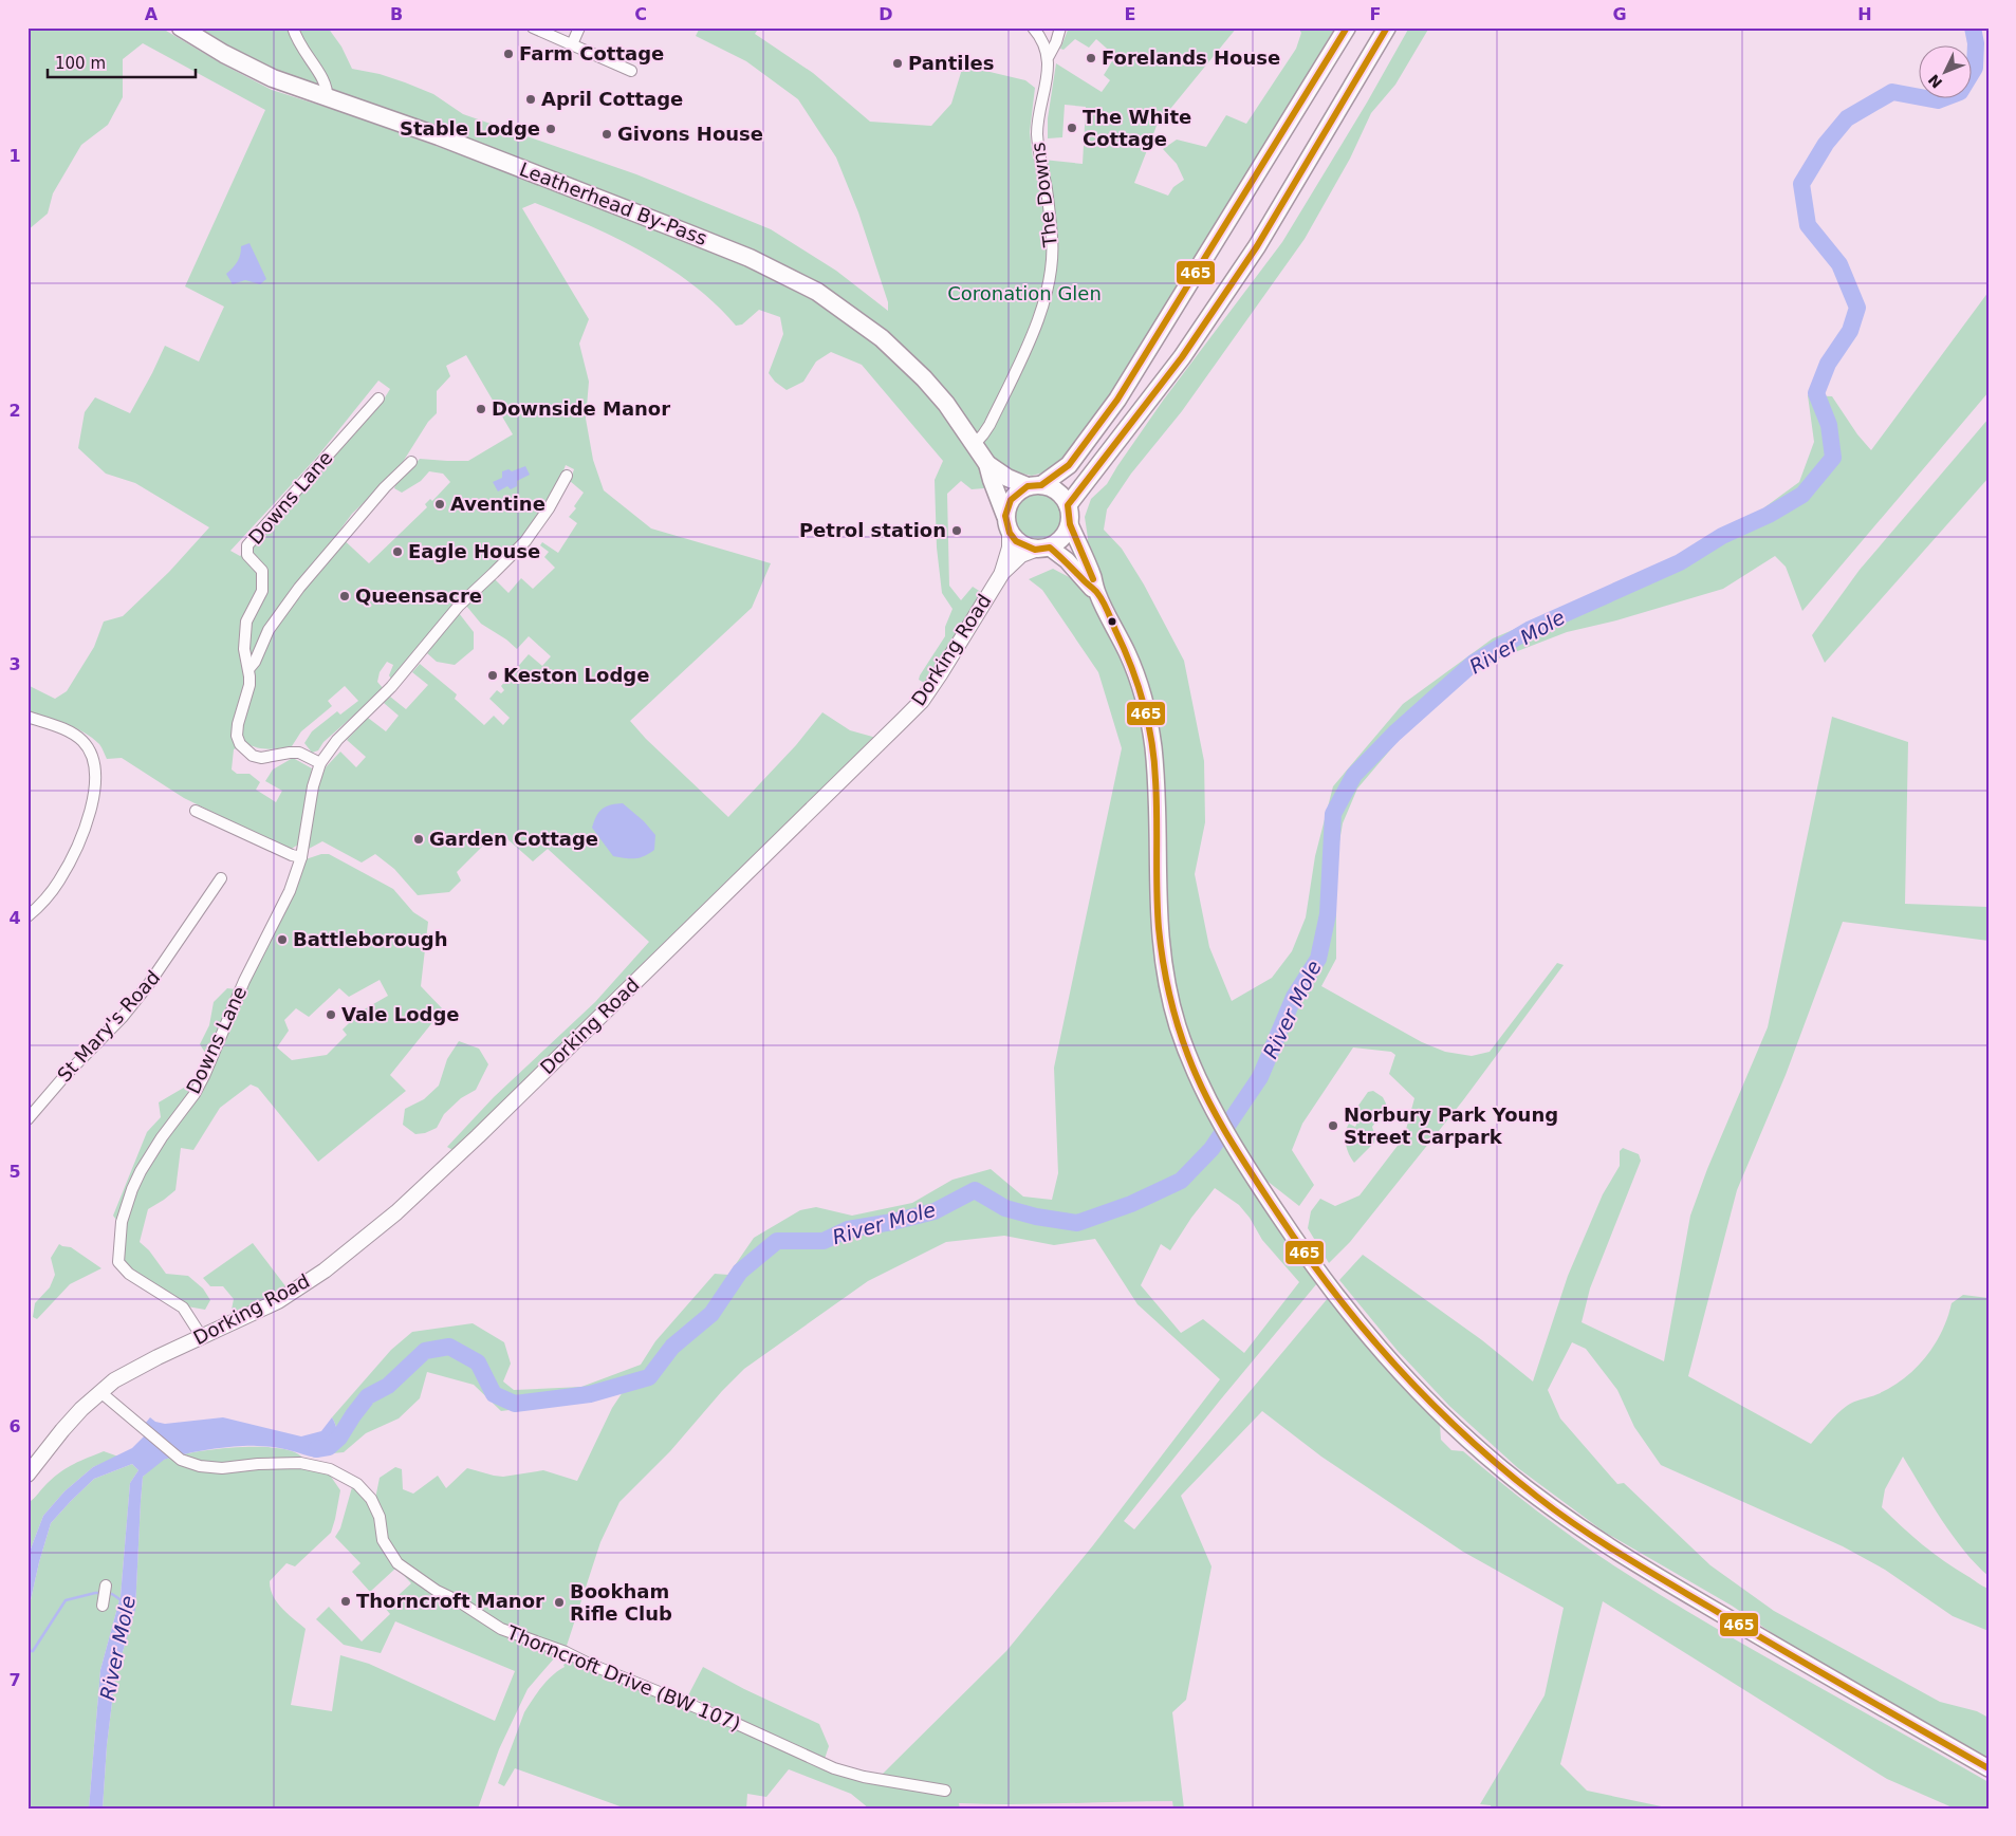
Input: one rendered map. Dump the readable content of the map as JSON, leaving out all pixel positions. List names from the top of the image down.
{
  "streets": {
    "highway": ["Leatherhead By-Pass"],
    "main road": ["Dorking Road"],
    "street": [
      "The Downs",
      "Downs Lane",
      "St Mary's Road",
      "Thorncroft Drive (BW 107)"
    ]
  },
  "crossings": [
    ["The Downs", "Leatherhead By-Pass"],
    ["Leatherhead By-Pass", "Dorking Road"],
    ["Downs Lane", "Dorking Road"],
    ["Dorking Road", "Thorncroft Drive (BW 107)"]
  ],
  "water": ["River Mole"],
  "parks": ["Coronation Glen"],
  "places": [
    "Farm Cottage",
    "Forelands House",
    "Pantiles",
    "April Cottage",
    "The White Cottage",
    "Stable Lodge",
    "Givons House",
    "Downside Manor",
    "Aventine",
    "Petrol station",
    "Eagle House",
    "Queensacre",
    "Keston Lodge",
    "Garden Cottage",
    "Battleborough",
    "Vale Lodge",
    "Norbury Park Young Street Carpark",
    "Thorncroft Manor",
    "Bookham Rifle Club"
  ],
  "lines": ["transit line 465"],
  "scale_bar": "100 m",
  "north": "bottom left",
  "grid": {
    "columns": [
      "A",
      "B",
      "C",
      "D",
      "E",
      "F",
      "G",
      "H"
    ],
    "rows": [
      "1",
      "2",
      "3",
      "4",
      "5",
      "6",
      "7"
    ]
  }
}
